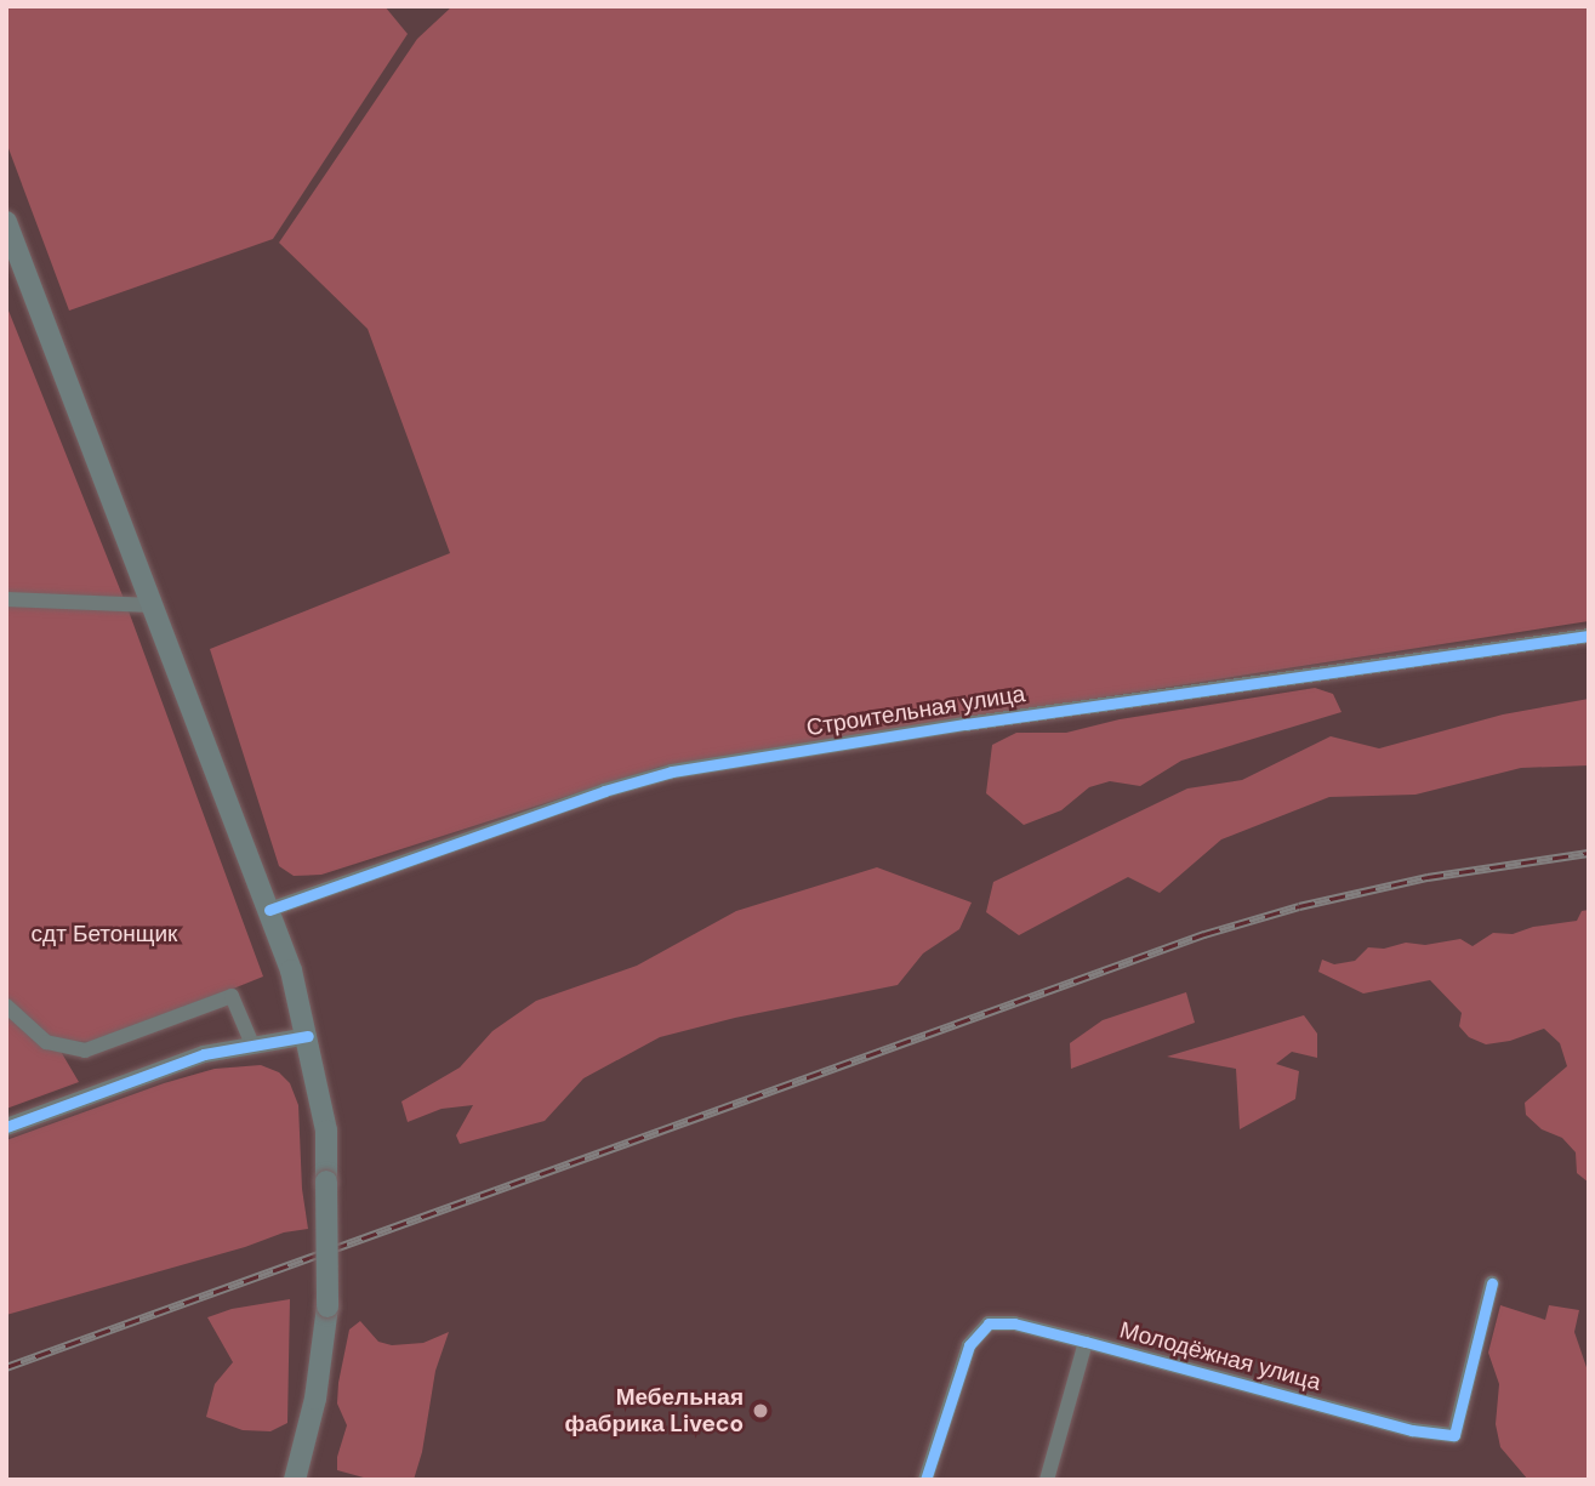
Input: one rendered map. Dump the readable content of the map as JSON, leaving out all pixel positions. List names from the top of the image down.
{
  "streets": {
    "street": ["Строительная улица", "Молодёжная улица"]
  },
  "parks": ["сдт Бетонщик"],
  "places": ["Мебельная фабрика Liveco"]
}
